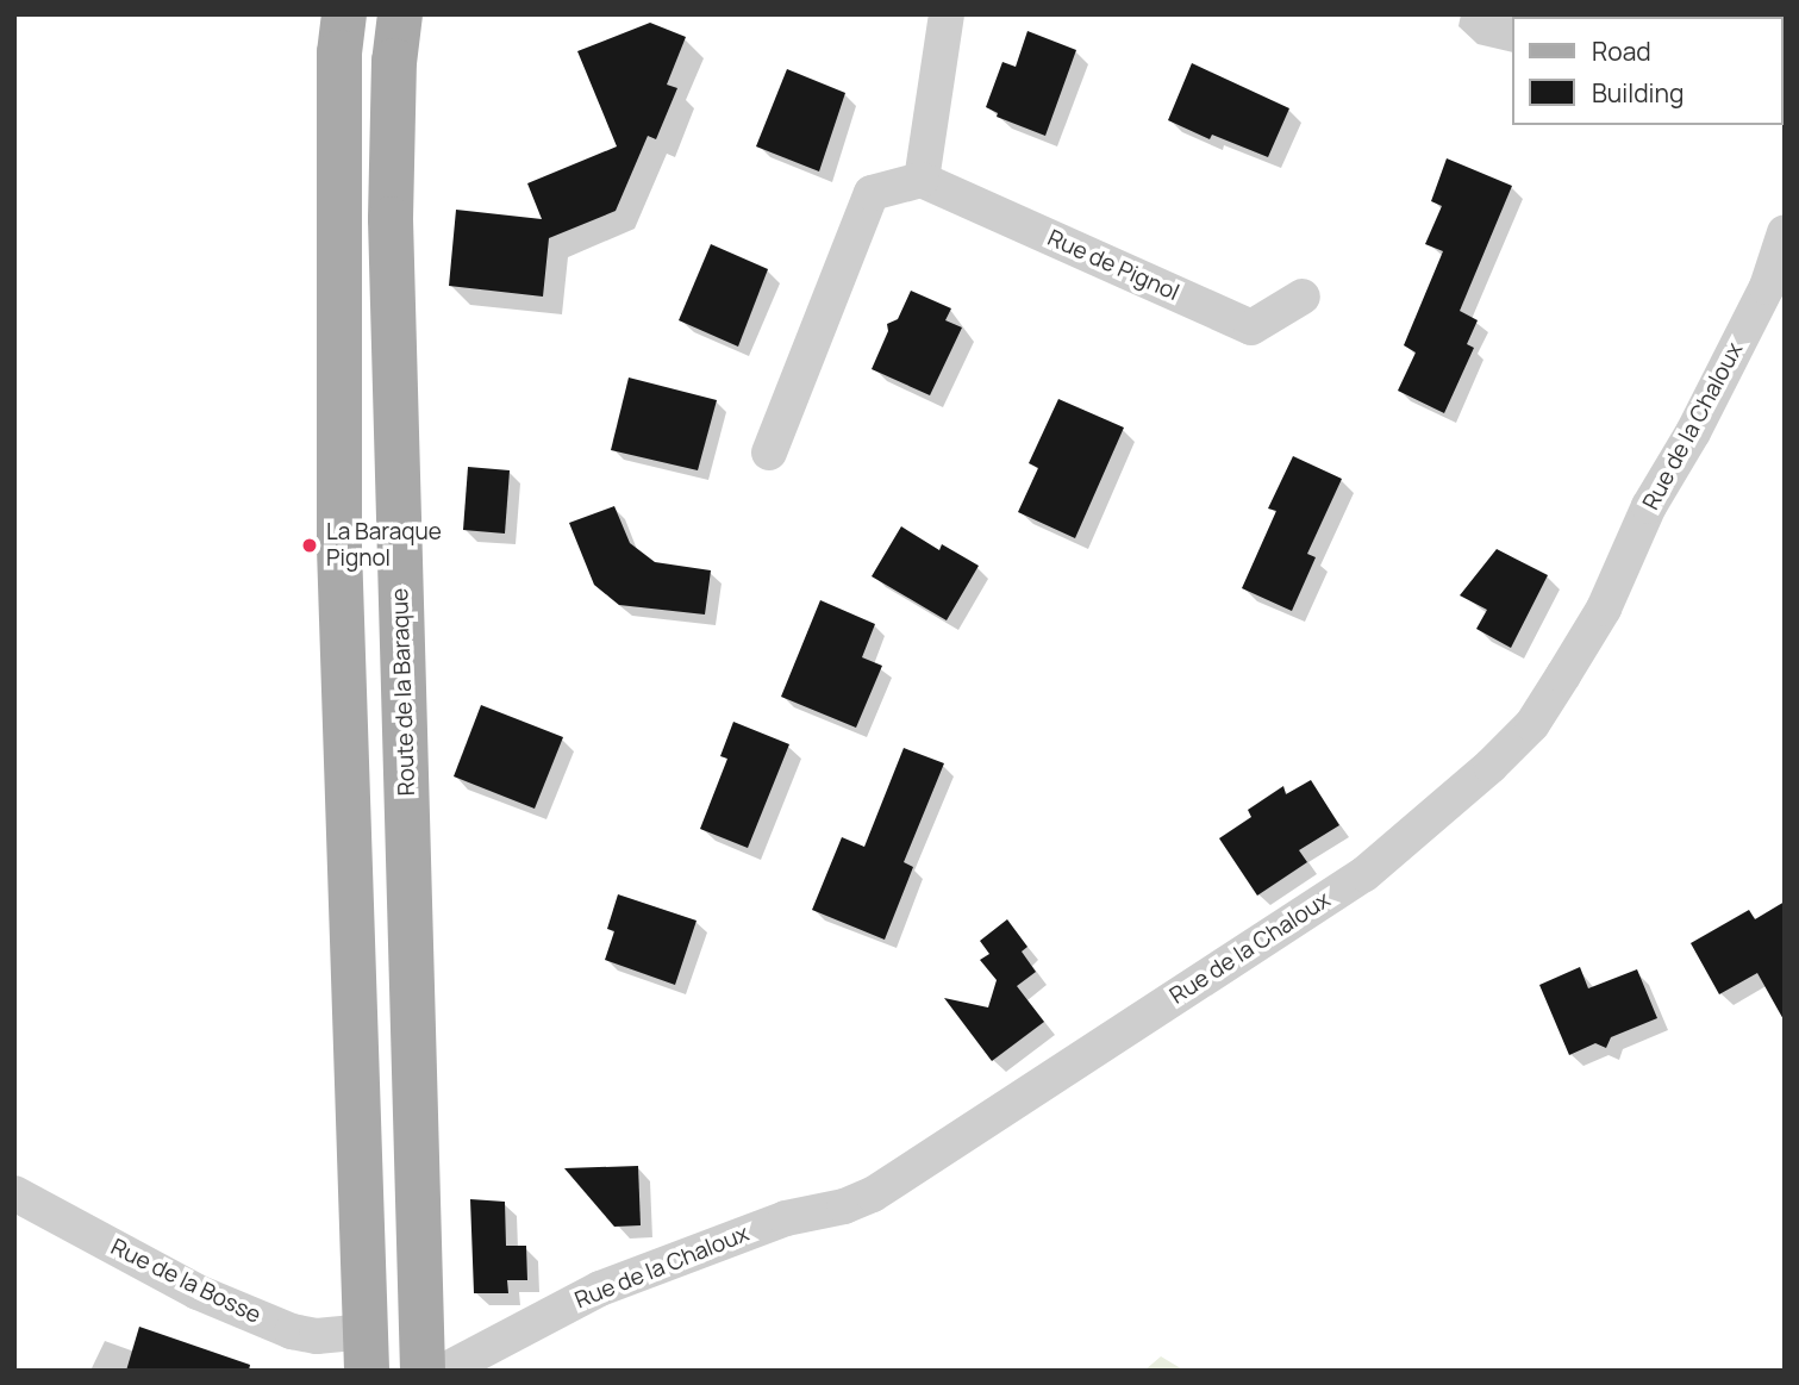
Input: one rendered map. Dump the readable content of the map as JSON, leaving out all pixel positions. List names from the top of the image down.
{
  "streets": {
    "main road": ["Route de la Baraque"],
    "street": ["Rue de Pignol", "Rue de la Chaloux", "Rue de la Bosse"]
  },
  "places": ["La Baraque Pignol"],
  "legend": ["Road", "Building"]
}
